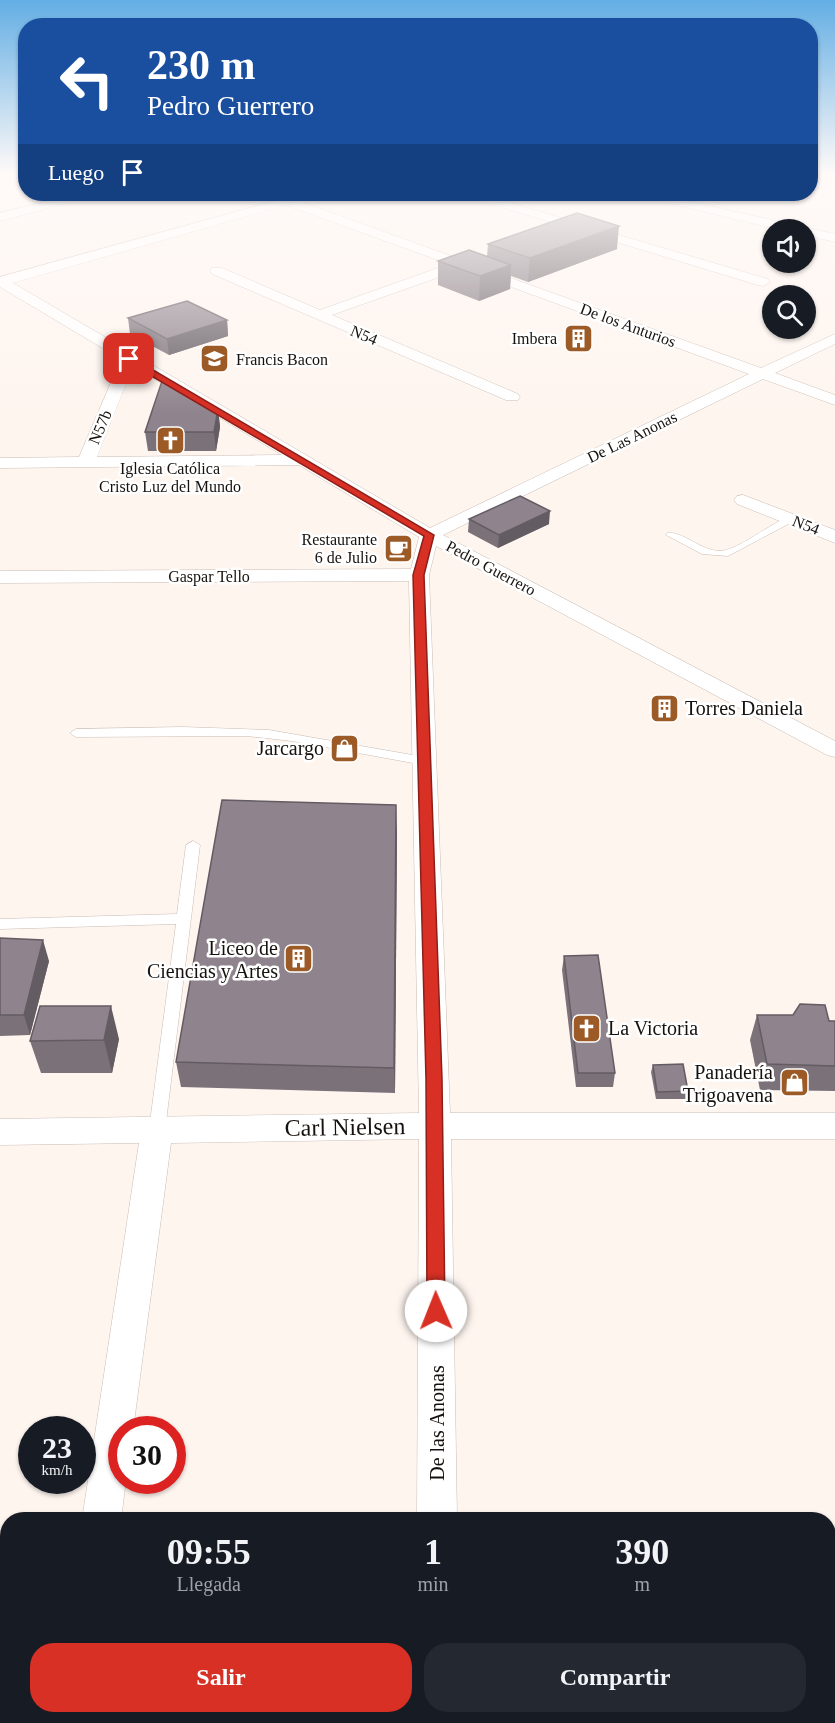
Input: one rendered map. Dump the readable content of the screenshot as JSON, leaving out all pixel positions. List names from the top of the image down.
{
  "streets": {
    "street": [
      "De los Anturios",
      "N54",
      "N57b",
      "De Las Anonas",
      "Pedro Guerrero",
      "Gaspar Tello",
      "Carl Nielsen",
      "De las Anonas"
    ]
  },
  "crossings": [
    ["De los Anturios", "De Las Anonas"],
    ["N57b", "Pedro Guerrero"],
    ["De Las Anonas", "Pedro Guerrero"],
    ["De Las Anonas", "De las Anonas"],
    ["Pedro Guerrero", "De las Anonas"],
    ["Gaspar Tello", "De las Anonas"],
    ["Carl Nielsen", "De las Anonas"]
  ],
  "places": {
    "building": ["Imbera", "Torres Daniela", "Liceo de Ciencias y Artes"],
    "school or university": ["Francis Bacon"],
    "church": ["Iglesia Católica Cristo Luz del Mundo", "La Victoria"],
    "cafe": ["Restaurante 6 de Julio"],
    "shop": ["Jarcargo", "Panadería Trigoavena"]
  },
  "page": {
    "turn": ["230 m", "Pedro Guerrero"],
    "then": "Luego",
    "speed": "23 km/h",
    "limit": "30",
    "eta": [
      "09:55",
      "Llegada",
      "1",
      "min",
      "390",
      "m"
    ],
    "buttons": ["Salir", "Compartir"]
  }
}
